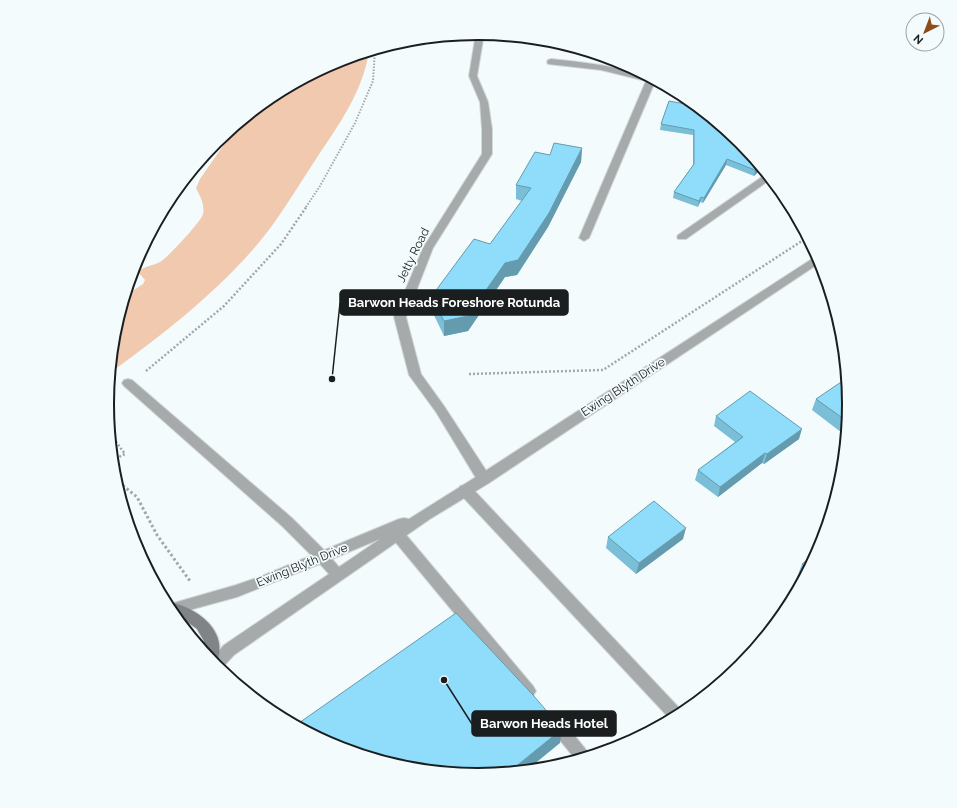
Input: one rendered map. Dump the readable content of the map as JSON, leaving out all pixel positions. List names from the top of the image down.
{
  "streets": {
    "street": ["Jetty Road", "Ewing Blyth Drive"]
  },
  "crossings": [
    ["Jetty Road", "Ewing Blyth Drive"]
  ],
  "places": ["Barwon Heads Foreshore Rotunda", "Barwon Heads Hotel"],
  "north": "bottom left"
}
